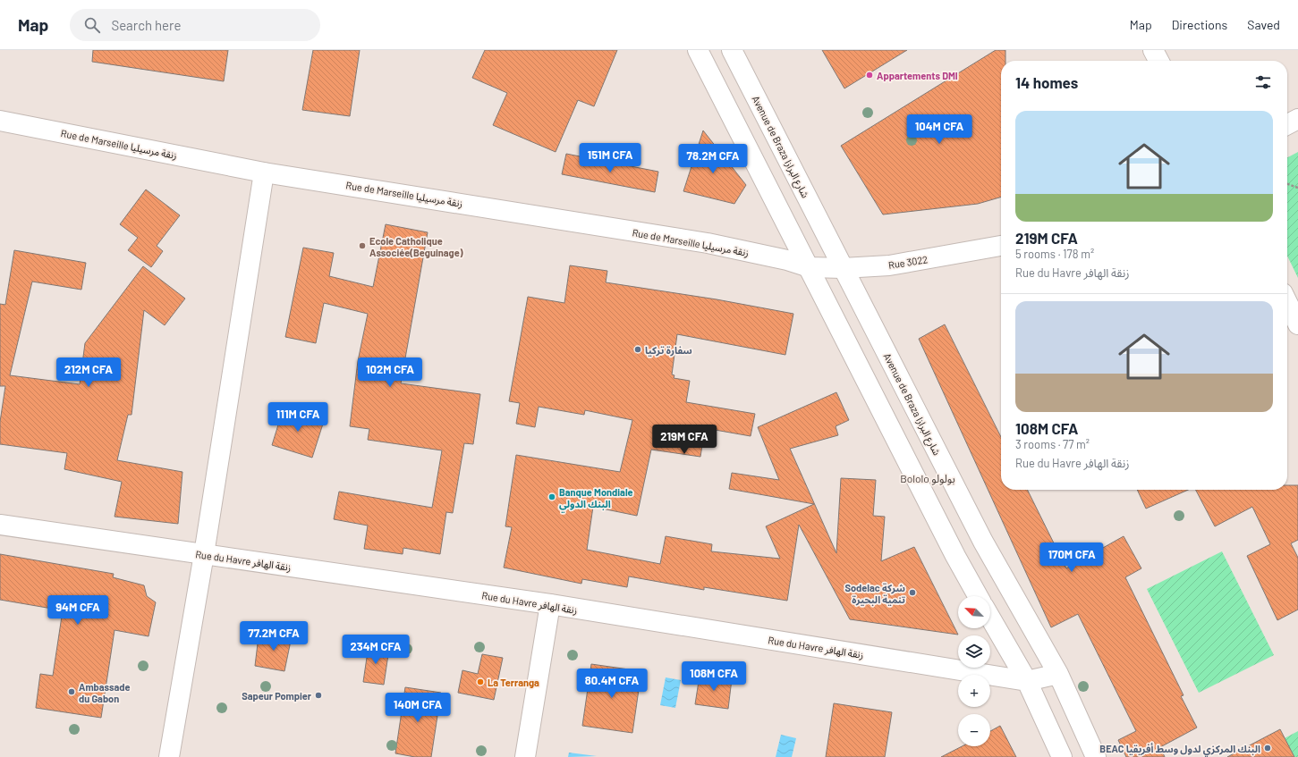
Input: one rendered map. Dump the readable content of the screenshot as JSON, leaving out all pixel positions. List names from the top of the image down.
{
  "streets": {
    "main road": [
      "Rue de Marseille زنقة مرسيليا",
      "Avenue de Braza شارع البرازا",
      "Rue 3022",
      "Rue du Havre زنقة الهافر"
    ]
  },
  "crossings": [
    ["Rue de Marseille زنقة مرسيليا", "Rue 3022"],
    ["Avenue de Braza شارع البرازا", "Rue 3022"],
    ["Avenue de Braza شارع البرازا", "Rue du Havre زنقة الهافر"]
  ],
  "districts": ["Bololo بولولو"],
  "places": [
    "Appartements DMI",
    "Ecole Catholique Associée(Beguinage)",
    "سفارة تركيا",
    "Banque Mondiale البنك الدولي",
    "Sodelac شركة تنمية البحيرة",
    "La Terranga",
    "Ambassade du Gabon",
    "Sapeur Pompier",
    "BEAC البنك المركزي لدول وسط أفريقيا"
  ],
  "north": "top left",
  "page": {
    "header": "Map",
    "search": "Search here",
    "nav": ["Map", "Directions", "Saved"],
    "heading": "14 homes",
    "list": [
      {
        "name": "219M CFA",
        "note": "5 rooms · 178 m² · Rue du Havre زنقة الهافر"
      },
      {
        "name": "108M CFA",
        "note": "3 rooms · 77 m² · Rue du Havre زنقة الهافر"
      }
    ],
    "price": [
      "104M CFA",
      "151M CFA",
      "78.2M CFA",
      "212M CFA",
      "102M CFA",
      "111M CFA",
      "219M CFA",
      "170M CFA",
      "94M CFA",
      "77.2M CFA",
      "234M CFA",
      "108M CFA",
      "80.4M CFA",
      "140M CFA"
    ],
    "map_buttons": ["+", "−"]
  }
}
